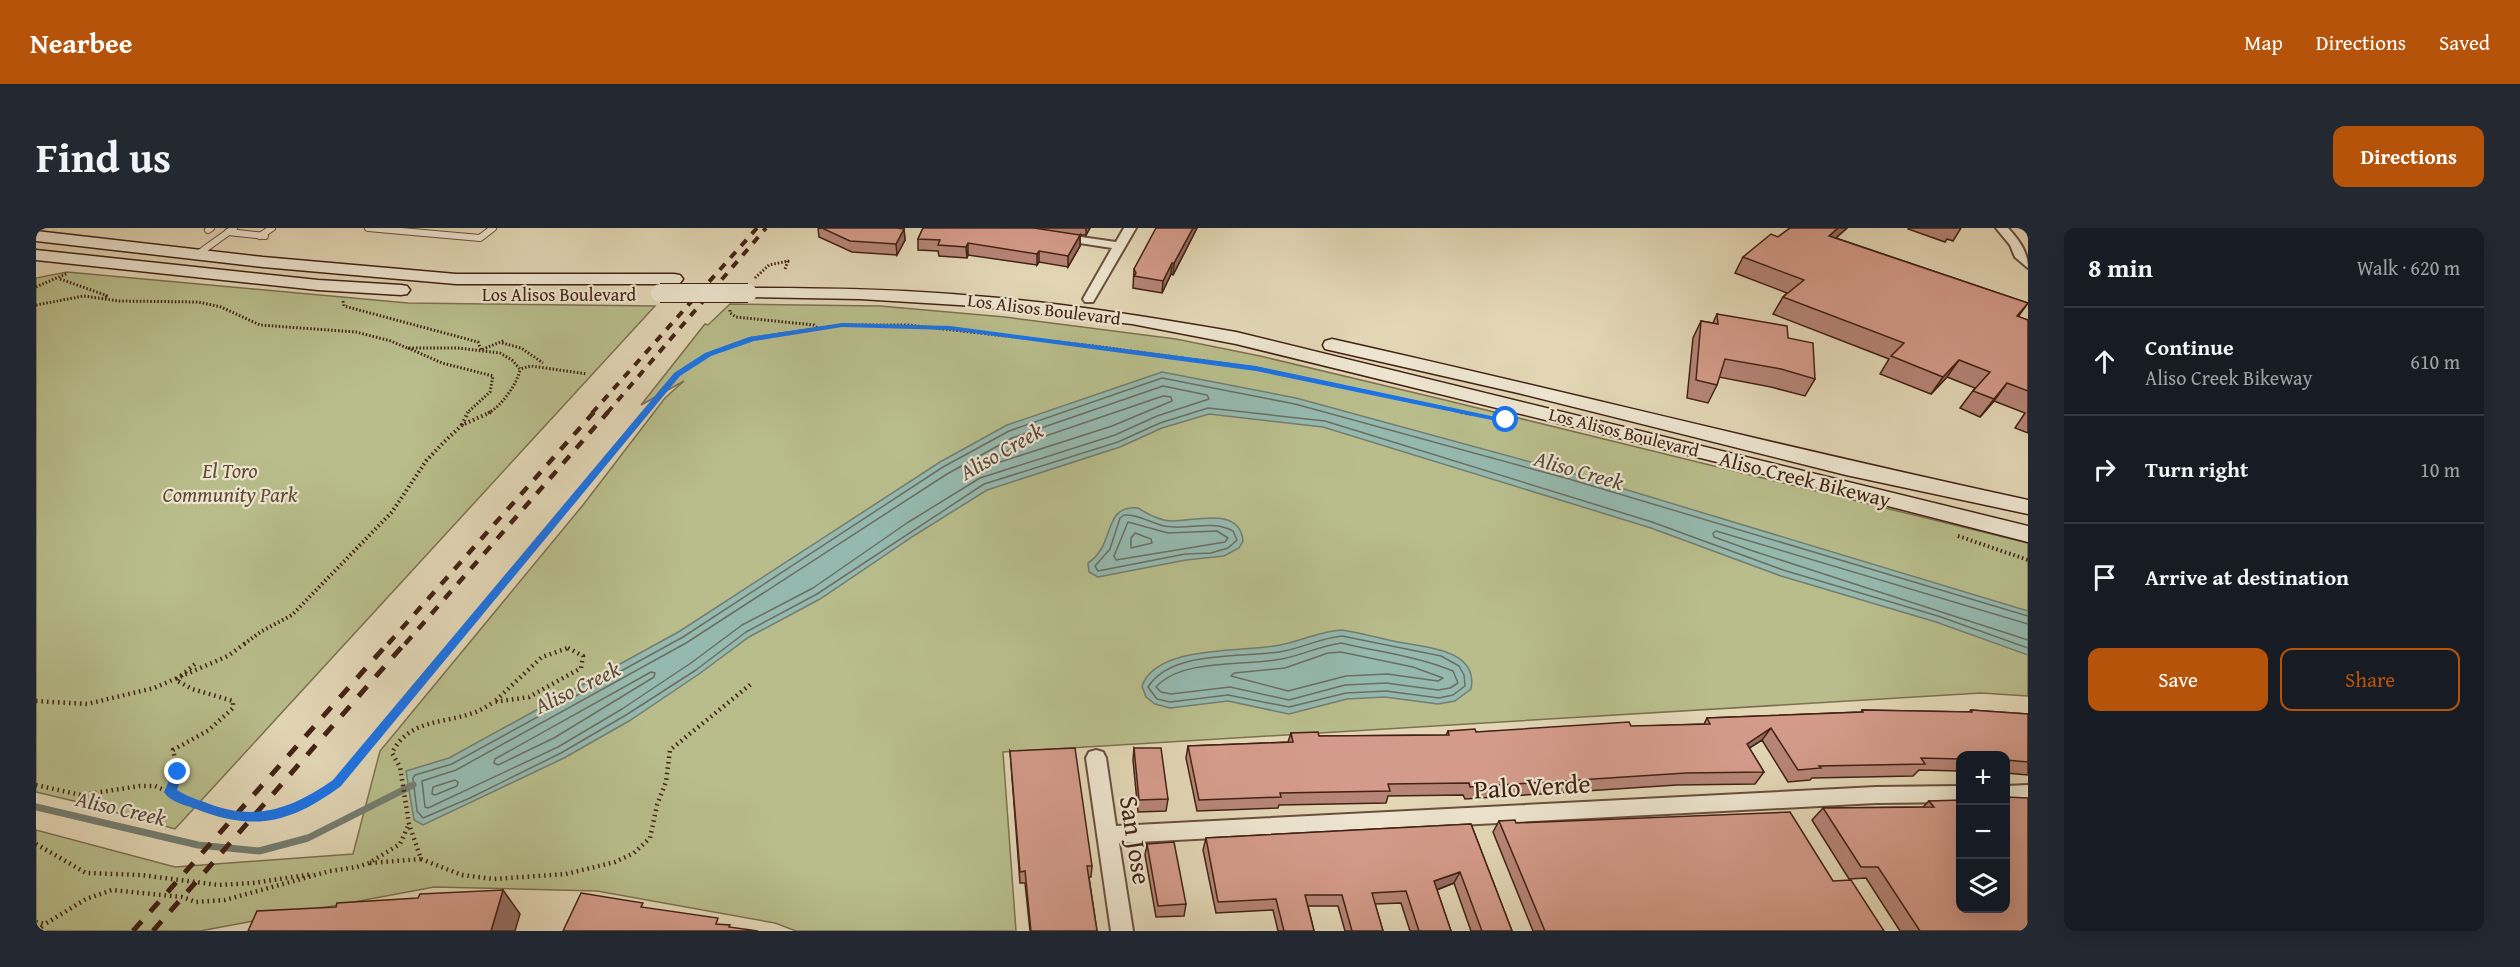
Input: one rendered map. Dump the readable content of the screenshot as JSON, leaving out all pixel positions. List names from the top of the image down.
{
  "streets": {
    "main road": ["Los Alisos Boulevard"],
    "street": ["Palo Verde", "San Jose"]
  },
  "crossings": [
    ["Palo Verde", "San Jose"]
  ],
  "water": ["Aliso Creek"],
  "parks": ["El Toro Community Park"],
  "page": {
    "header": "Nearbee",
    "nav": ["Map", "Directions", "Saved"],
    "title": "Find us",
    "buttons": [
      "Directions",
      ["Save", "Share"]
    ],
    "heading": ["8 min", "Walk · 620 m"],
    "list": [
      ["Continue", "Aliso Creek Bikeway", "610 m"],
      ["Turn right", "10 m"],
      "Arrive at destination"
    ],
    "map_buttons": ["+", "−"]
  }
}
